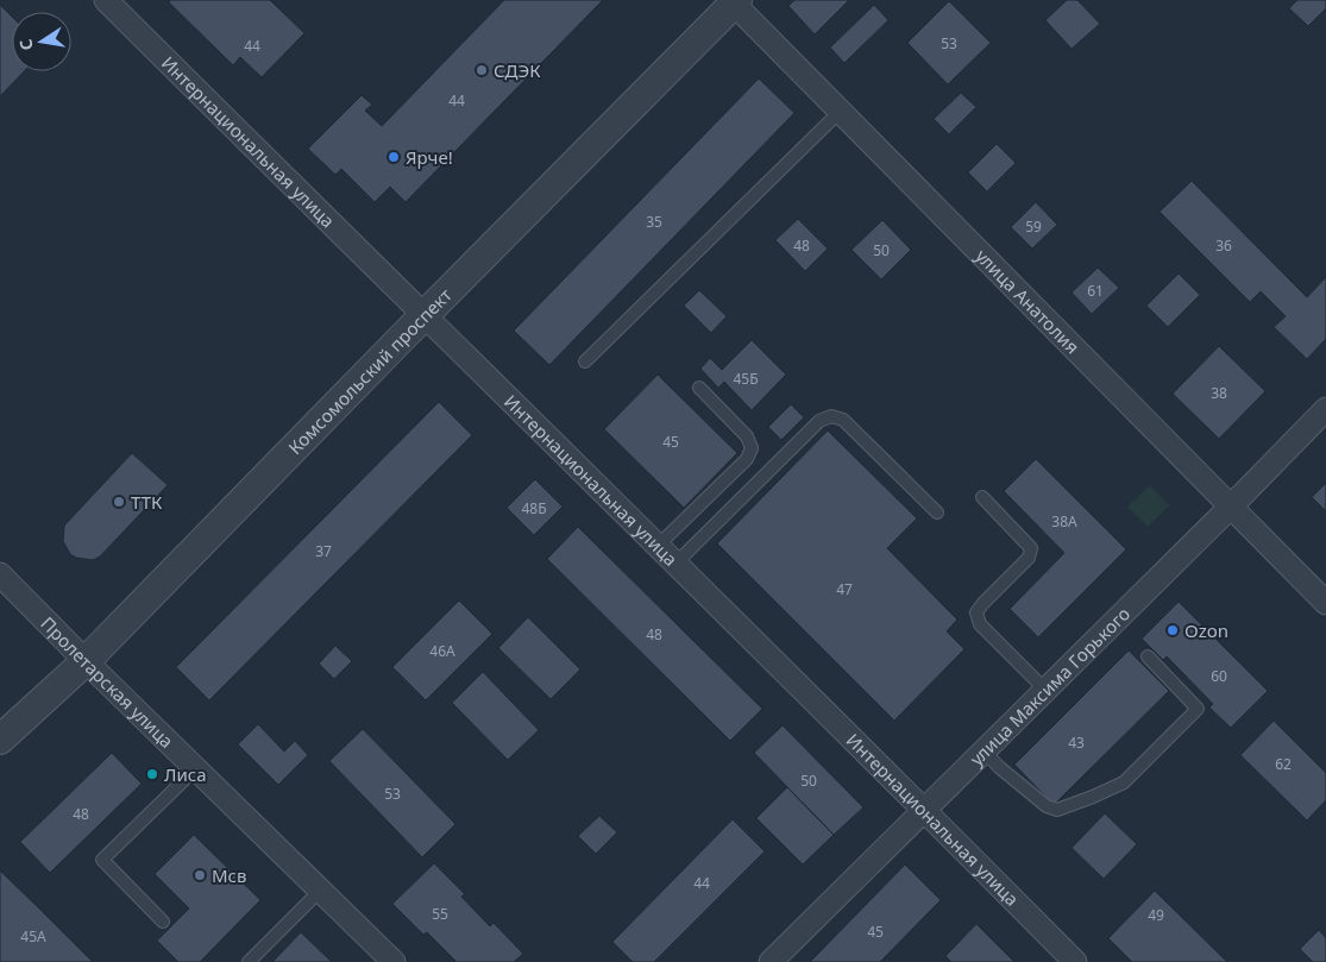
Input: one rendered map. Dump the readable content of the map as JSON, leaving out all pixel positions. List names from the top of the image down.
{
  "streets": {
    "street": [
      "Интернациональная улица",
      "улица Анатолия",
      "Комсомольский проспект",
      "Пролетарская улица",
      "улица Максима Горького"
    ]
  },
  "crossings": [
    ["Интернациональная улица", "Комсомольский проспект"],
    ["Интернациональная улица", "улица Максима Горького"],
    ["улица Анатолия", "Комсомольский проспект"],
    ["улица Анатолия", "улица Максима Горького"],
    ["Комсомольский проспект", "Пролетарская улица"]
  ],
  "places": [
    "СДЭК",
    "Ярче!",
    "ТТК",
    "Ozon",
    "Лиса",
    "Мсв"
  ],
  "house_numbers": [
    "53",
    "44",
    "44",
    "35",
    "59",
    "48",
    "36",
    "50",
    "61",
    "45Б",
    "38",
    "45",
    "48Б",
    "38А",
    "37",
    "47",
    "48",
    "46А",
    "60",
    "43",
    "62",
    "50",
    "53",
    "48",
    "44",
    "55",
    "49",
    "45",
    "45А"
  ],
  "north": "left"
}
